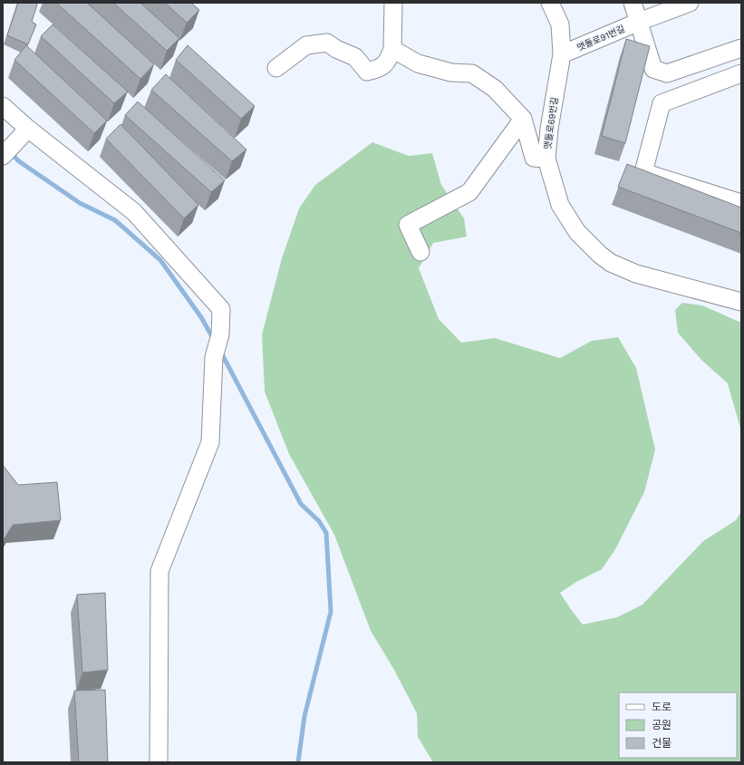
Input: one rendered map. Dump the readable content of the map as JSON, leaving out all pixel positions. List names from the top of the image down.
{
  "streets": {
    "street": ["맷돌로91번길", "맷돌로69번길"]
  },
  "crossings": [
    ["맷돌로91번길", "맷돌로69번길"]
  ],
  "legend": ["도로", "공원", "건물"]
}
